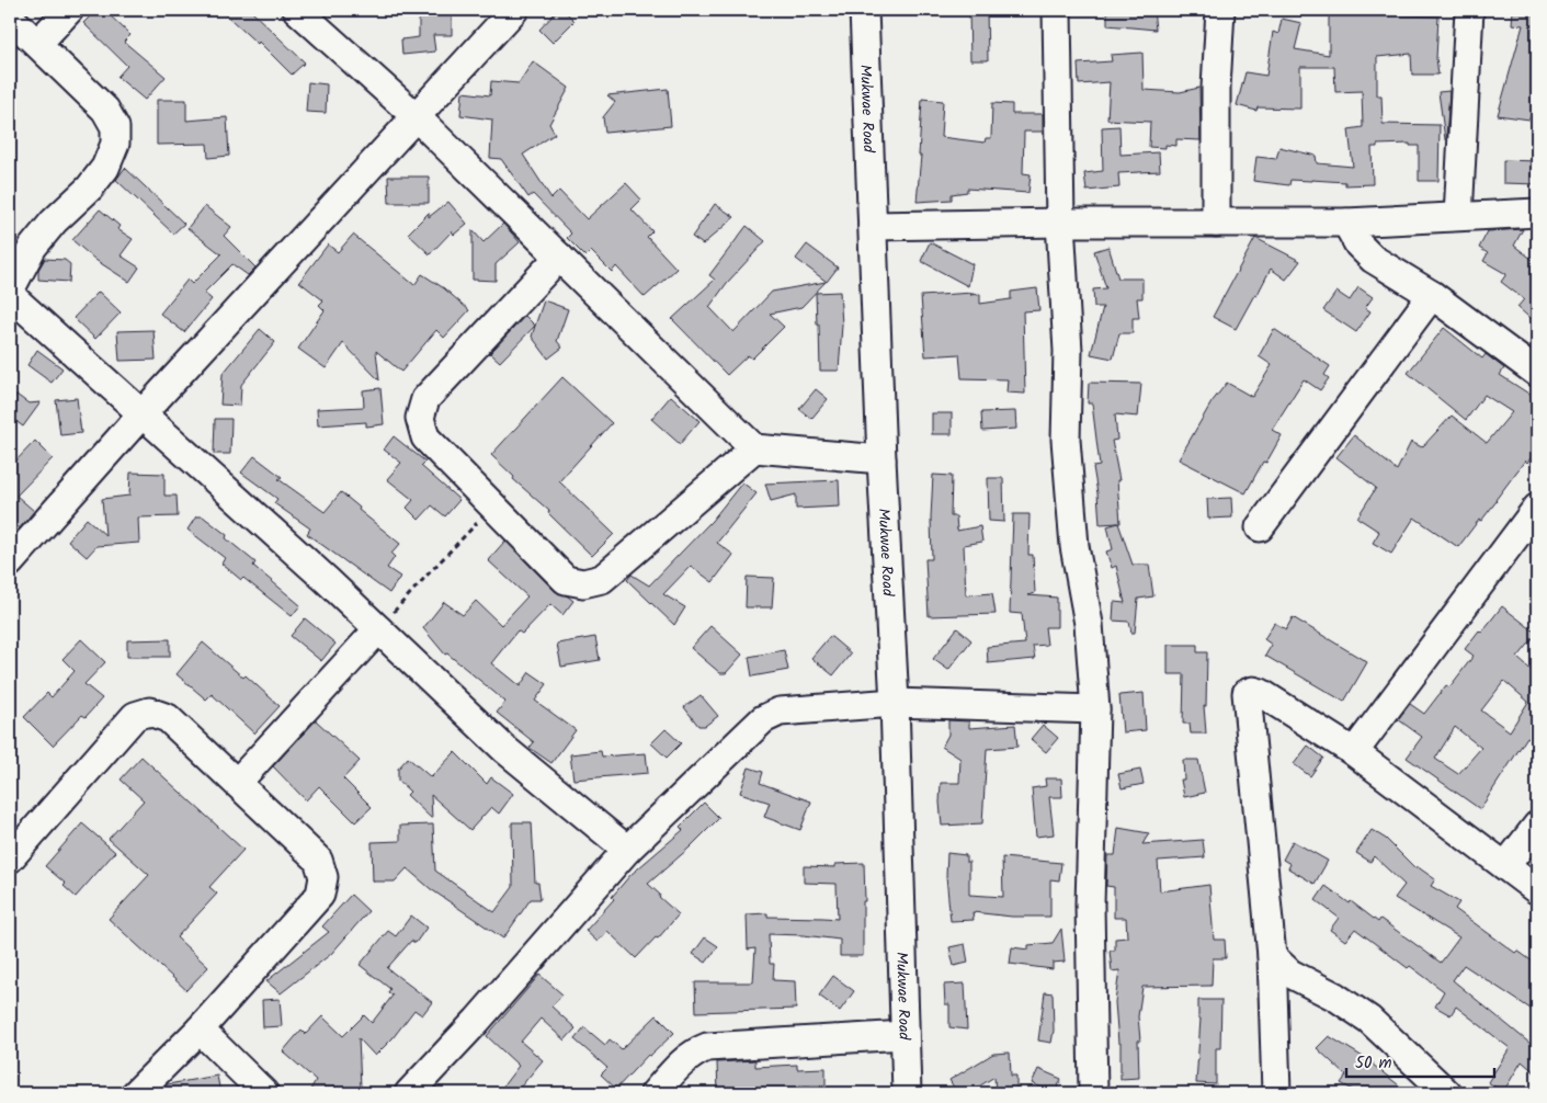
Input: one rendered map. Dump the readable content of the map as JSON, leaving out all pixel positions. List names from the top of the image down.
{
  "streets": {
    "street": ["Mukwae Road"]
  },
  "scale_bar": "50 m"
}
